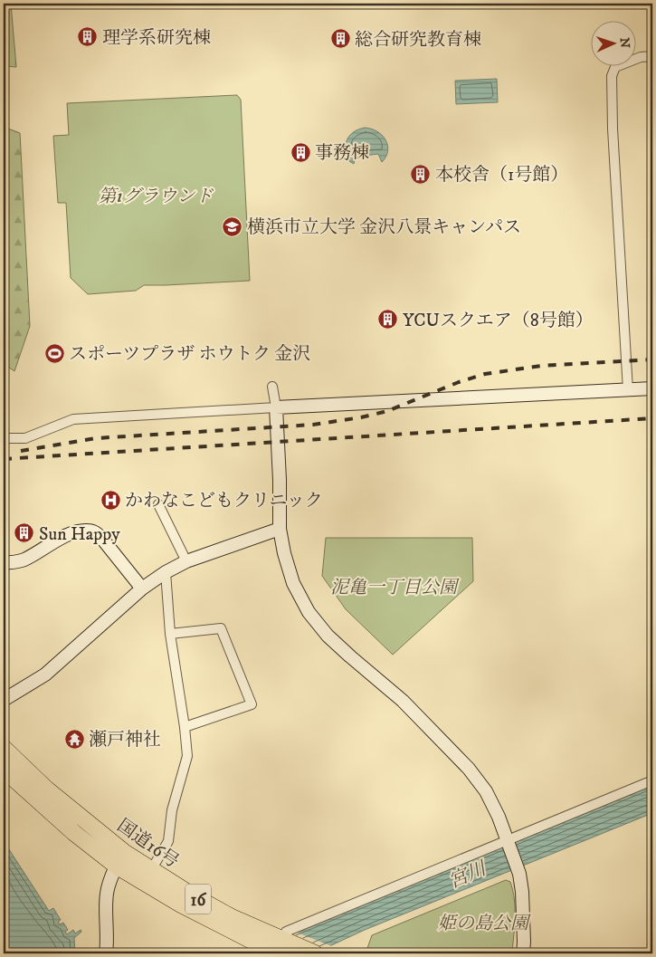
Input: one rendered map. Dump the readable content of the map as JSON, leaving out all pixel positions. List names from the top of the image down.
{
  "streets": {
    "highway": ["国道16号", "16"]
  },
  "water": ["宮川"],
  "parks": ["第1グラウンド", "泥亀一丁目公園", "姫の島公園"],
  "places": {
    "building": [
      "理学系研究棟",
      "総合研究教育棟",
      "事務棟",
      "本校舎（1号館）",
      "YCUスクエア（8号館）",
      "Sun Happy"
    ],
    "school or university": ["横浜市立大学 金沢八景キャンパス"],
    "sports": ["スポーツプラザ ホウトク 金沢"],
    "hospital": ["かわなこどもクリニック"],
    "temple": ["瀬戸神社"]
  },
  "north": "right"
}
